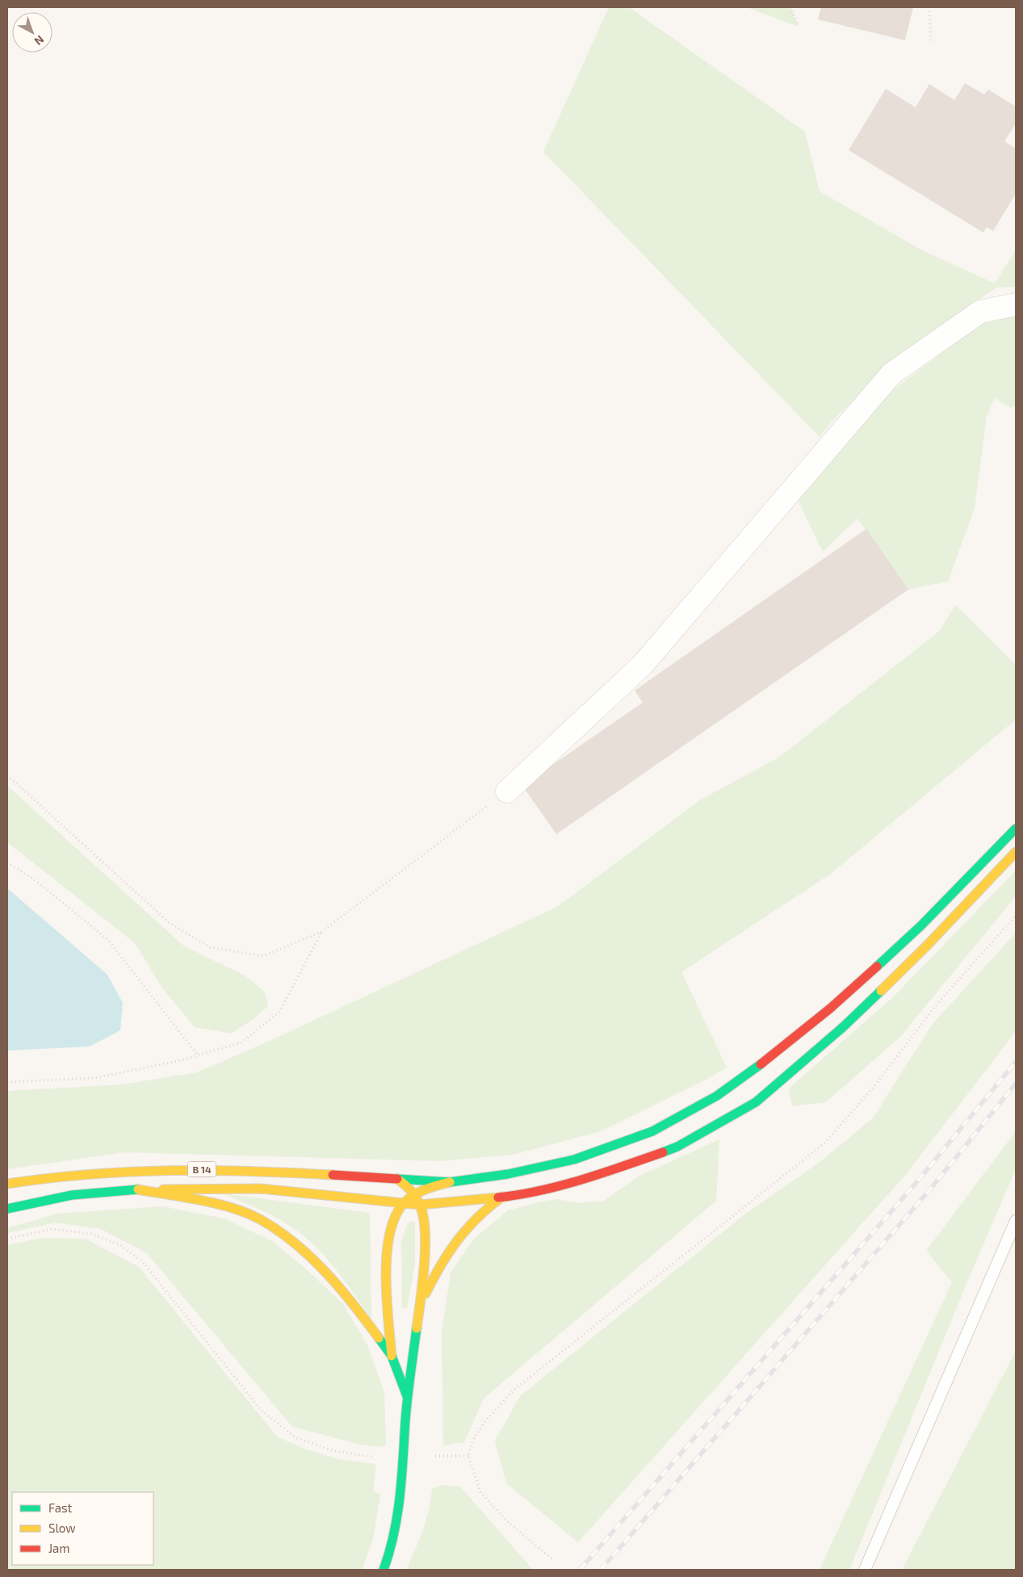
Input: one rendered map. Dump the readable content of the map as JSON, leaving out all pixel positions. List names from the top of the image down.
{
  "streets": {
    "main road": ["B 14"]
  },
  "legend": ["Fast", "Slow", "Jam"],
  "north": "bottom right"
}
